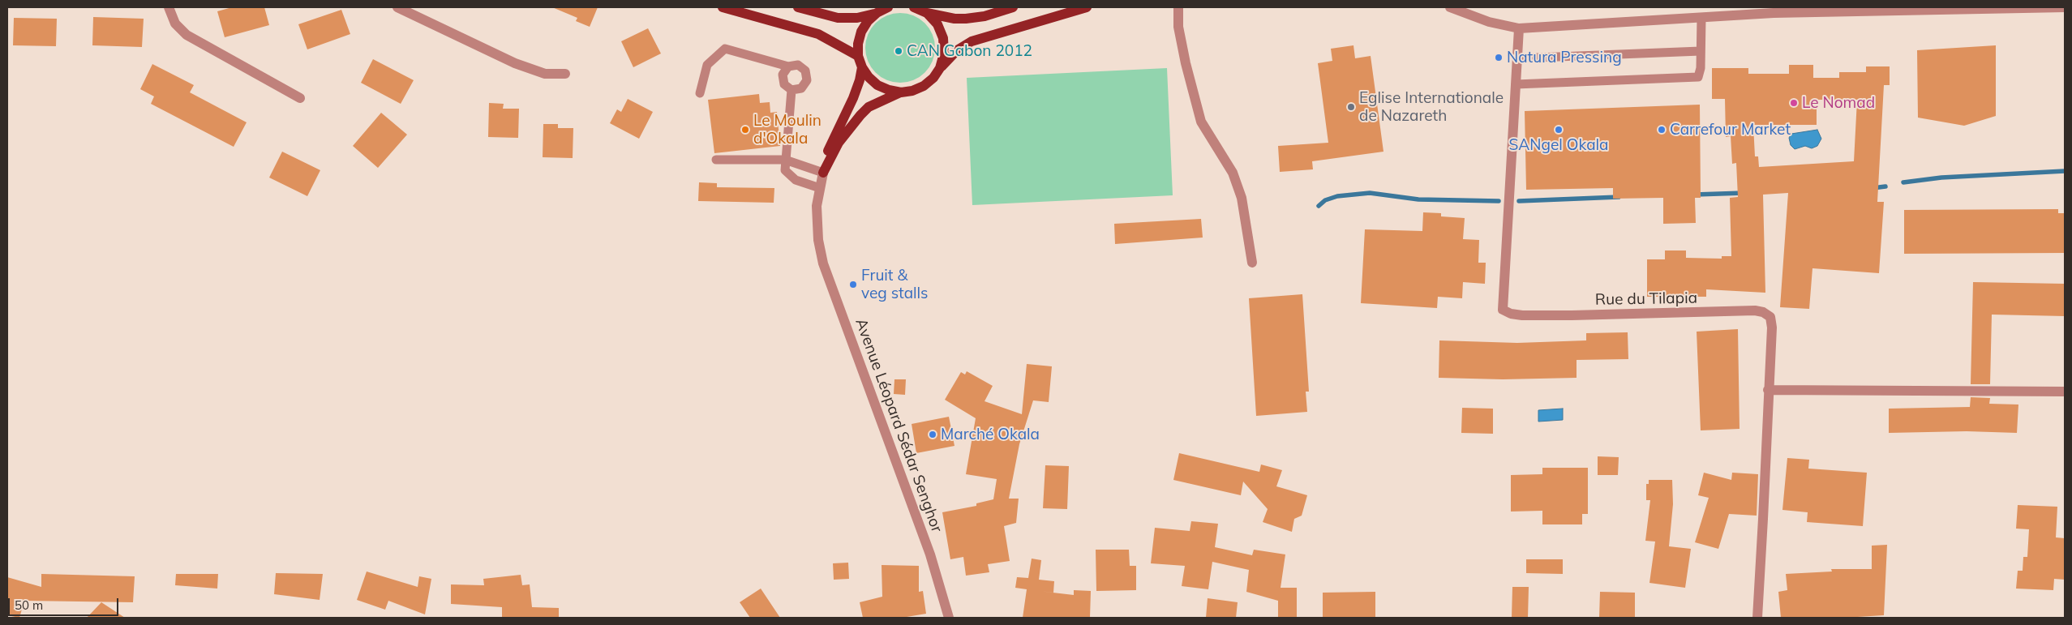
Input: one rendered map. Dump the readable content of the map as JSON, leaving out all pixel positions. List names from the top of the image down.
{
  "streets": {
    "street": ["Rue du Tilapia", "Avenue Léopard Sédar Senghor"]
  },
  "places": [
    "CAN Gabon 2012",
    "Natura Pressing",
    "Le Nomad",
    "Eglise Internationale de Nazareth",
    "Le Moulin d'Okala",
    "SANgel Okala",
    "Carrefour Market",
    "Fruit & veg stalls",
    "Marché Okala"
  ],
  "scale_bar": "50 m"
}
